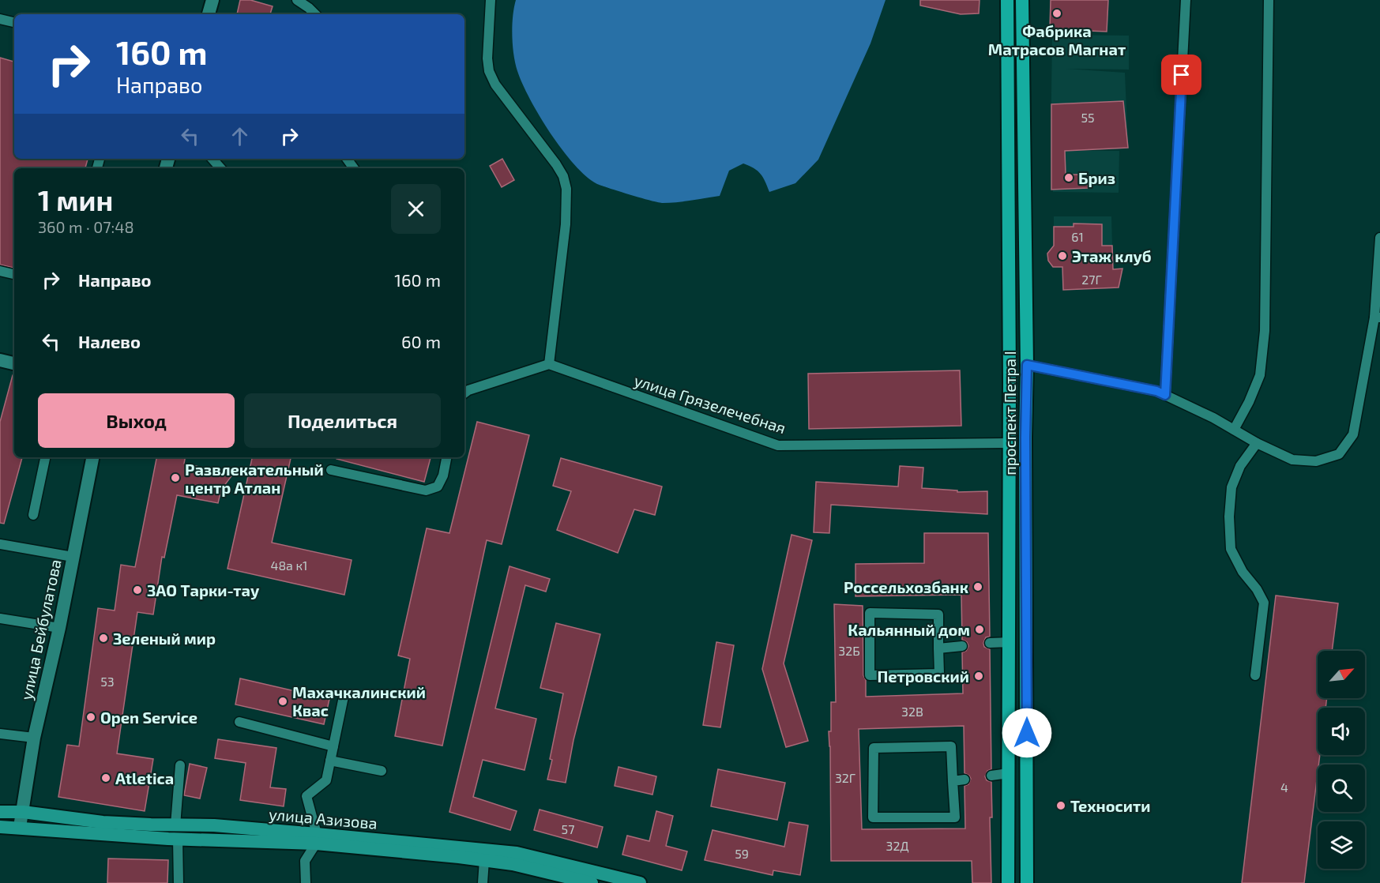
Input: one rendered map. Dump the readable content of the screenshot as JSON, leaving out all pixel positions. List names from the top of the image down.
{
  "streets": {
    "main road": ["проспект Петра I", "улица Азизова"],
    "street": ["улица Бейбулатова"],
    "lane": ["улица Грязелечебная"]
  },
  "crossings": [
    ["улица Грязелечебная", "проспект Петра I"],
    ["улица Бейбулатова", "улица Азизова"]
  ],
  "places": [
    "Фабрика Матрасов Магнат",
    "Бриз",
    "Этаж клуб",
    "Развлекательный центр Атлан",
    "Россельхозбанк",
    "ЗАО Тарки-тау",
    "Кальянный дом",
    "Зеленый мир",
    "Петровский",
    "Махачкалинский Квас",
    "Open Service",
    "Atletica",
    "Техносити"
  ],
  "house_numbers": [
    "55",
    "61",
    "27Г",
    "48а к1",
    "32Б",
    "53",
    "32В",
    "32Г",
    "4",
    "57",
    "32Д",
    "59"
  ],
  "north": "top right",
  "page": {
    "turn": ["160 m", "Направо"],
    "heading": ["1 мин", "360 m · 07:48"],
    "list": [
      {
        "name": "Направо",
        "value": "160 m"
      },
      {
        "name": "Налево",
        "value": "60 m"
      }
    ],
    "buttons": ["Выход", "Поделиться"]
  }
}
